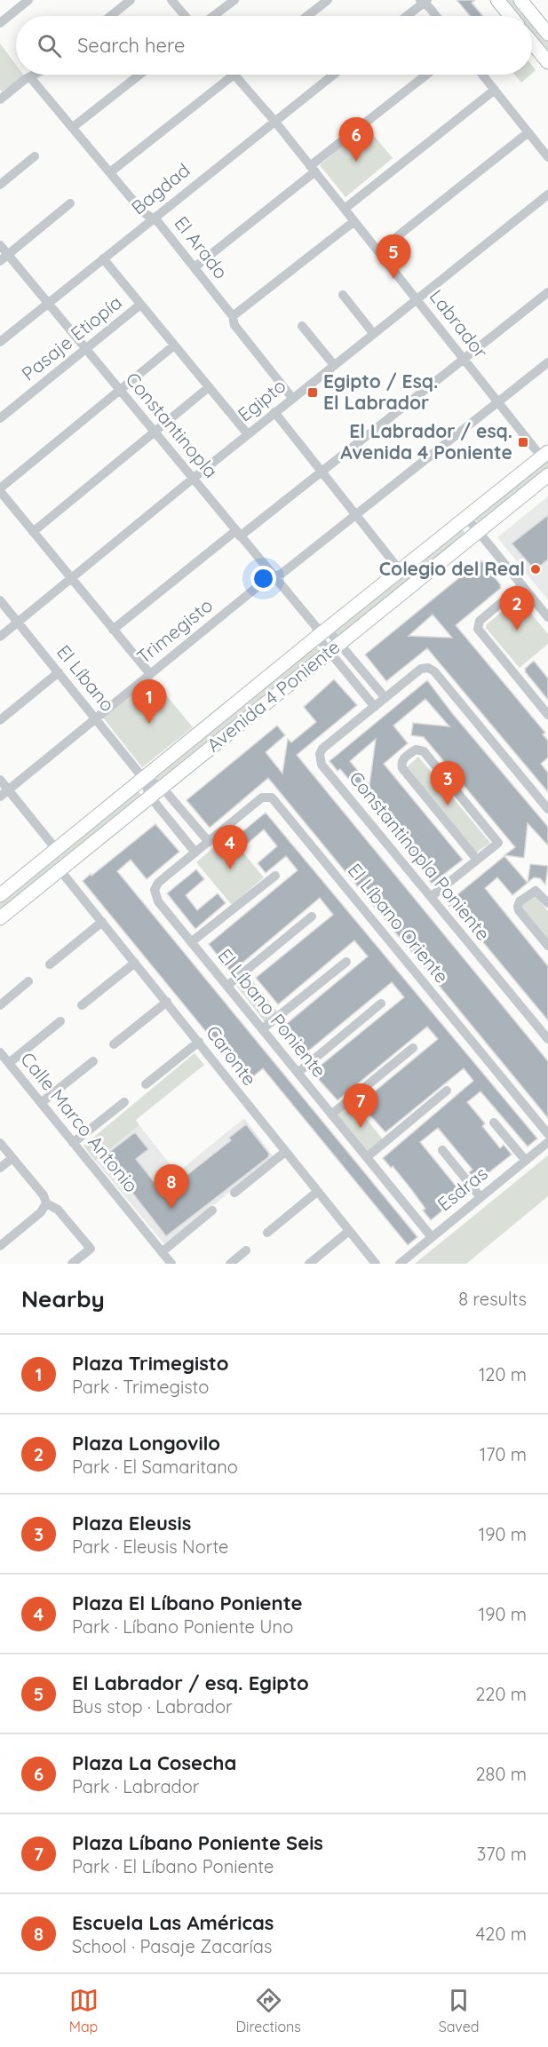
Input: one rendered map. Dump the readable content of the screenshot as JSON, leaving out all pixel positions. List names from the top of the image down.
{
  "streets": {
    "street": [
      "Bagdad",
      "El Arado",
      "Labrador",
      "Pasaje Etiopía",
      "Egipto",
      "Constantinopla",
      "Trimegisto",
      "El Líbano",
      "Avenida 4 Poniente",
      "Constantinopla Poniente",
      "El Líbano Oriente",
      "El Líbano Poniente",
      "Caronte",
      "Calle Marco Antonio",
      "Esdras"
    ]
  },
  "crossings": [
    ["Bagdad", "El Arado"],
    ["Bagdad", "Labrador"],
    ["Bagdad", "Constantinopla"],
    ["El Arado", "Egipto"],
    ["Labrador", "Egipto"],
    ["Labrador", "Trimegisto"],
    ["Labrador", "Avenida 4 Poniente"],
    ["Pasaje Etiopía", "Constantinopla"],
    ["Egipto", "Constantinopla"],
    ["Egipto", "El Líbano"],
    ["Constantinopla", "Trimegisto"],
    ["Constantinopla", "Avenida 4 Poniente"],
    ["Constantinopla", "Constantinopla Poniente"],
    ["Trimegisto", "El Líbano"],
    ["El Líbano", "Avenida 4 Poniente"],
    ["El Líbano", "El Líbano Oriente"],
    ["El Líbano", "El Líbano Poniente"],
    ["Avenida 4 Poniente", "Caronte"],
    ["El Líbano Oriente", "El Líbano Poniente"],
    ["El Líbano Poniente", "Esdras"]
  ],
  "places": {
    "transit": ["Egipto / Esq. El Labrador", "El Labrador / esq. Avenida 4 Poniente"],
    "other": ["Colegio del Real"]
  },
  "page": {
    "search": "Search here",
    "pins": [
      "6",
      "5",
      "2",
      "1",
      "3",
      "4",
      "7",
      "8"
    ],
    "heading": ["Nearby", "8 results"],
    "list": [
      {
        "mark": "1",
        "name": "Plaza Trimegisto",
        "note": "Park · Trimegisto",
        "value": "120 m"
      },
      {
        "mark": "2",
        "name": "Plaza Longovilo",
        "note": "Park · El Samaritano",
        "value": "170 m"
      },
      {
        "mark": "3",
        "name": "Plaza Eleusis",
        "note": "Park · Eleusis Norte",
        "value": "190 m"
      },
      {
        "mark": "4",
        "name": "Plaza El Líbano Poniente",
        "note": "Park · Líbano Poniente Uno",
        "value": "190 m"
      },
      {
        "mark": "5",
        "name": "El Labrador / esq. Egipto",
        "note": "Bus stop · Labrador",
        "value": "220 m"
      },
      {
        "mark": "6",
        "name": "Plaza La Cosecha",
        "note": "Park · Labrador",
        "value": "280 m"
      },
      {
        "mark": "7",
        "name": "Plaza Líbano Poniente Seis",
        "note": "Park · El Líbano Poniente",
        "value": "370 m"
      },
      {
        "mark": "8",
        "name": "Escuela Las Américas",
        "note": "School · Pasaje Zacarías",
        "value": "420 m"
      }
    ],
    "nav": ["Map", "Directions", "Saved"]
  }
}
